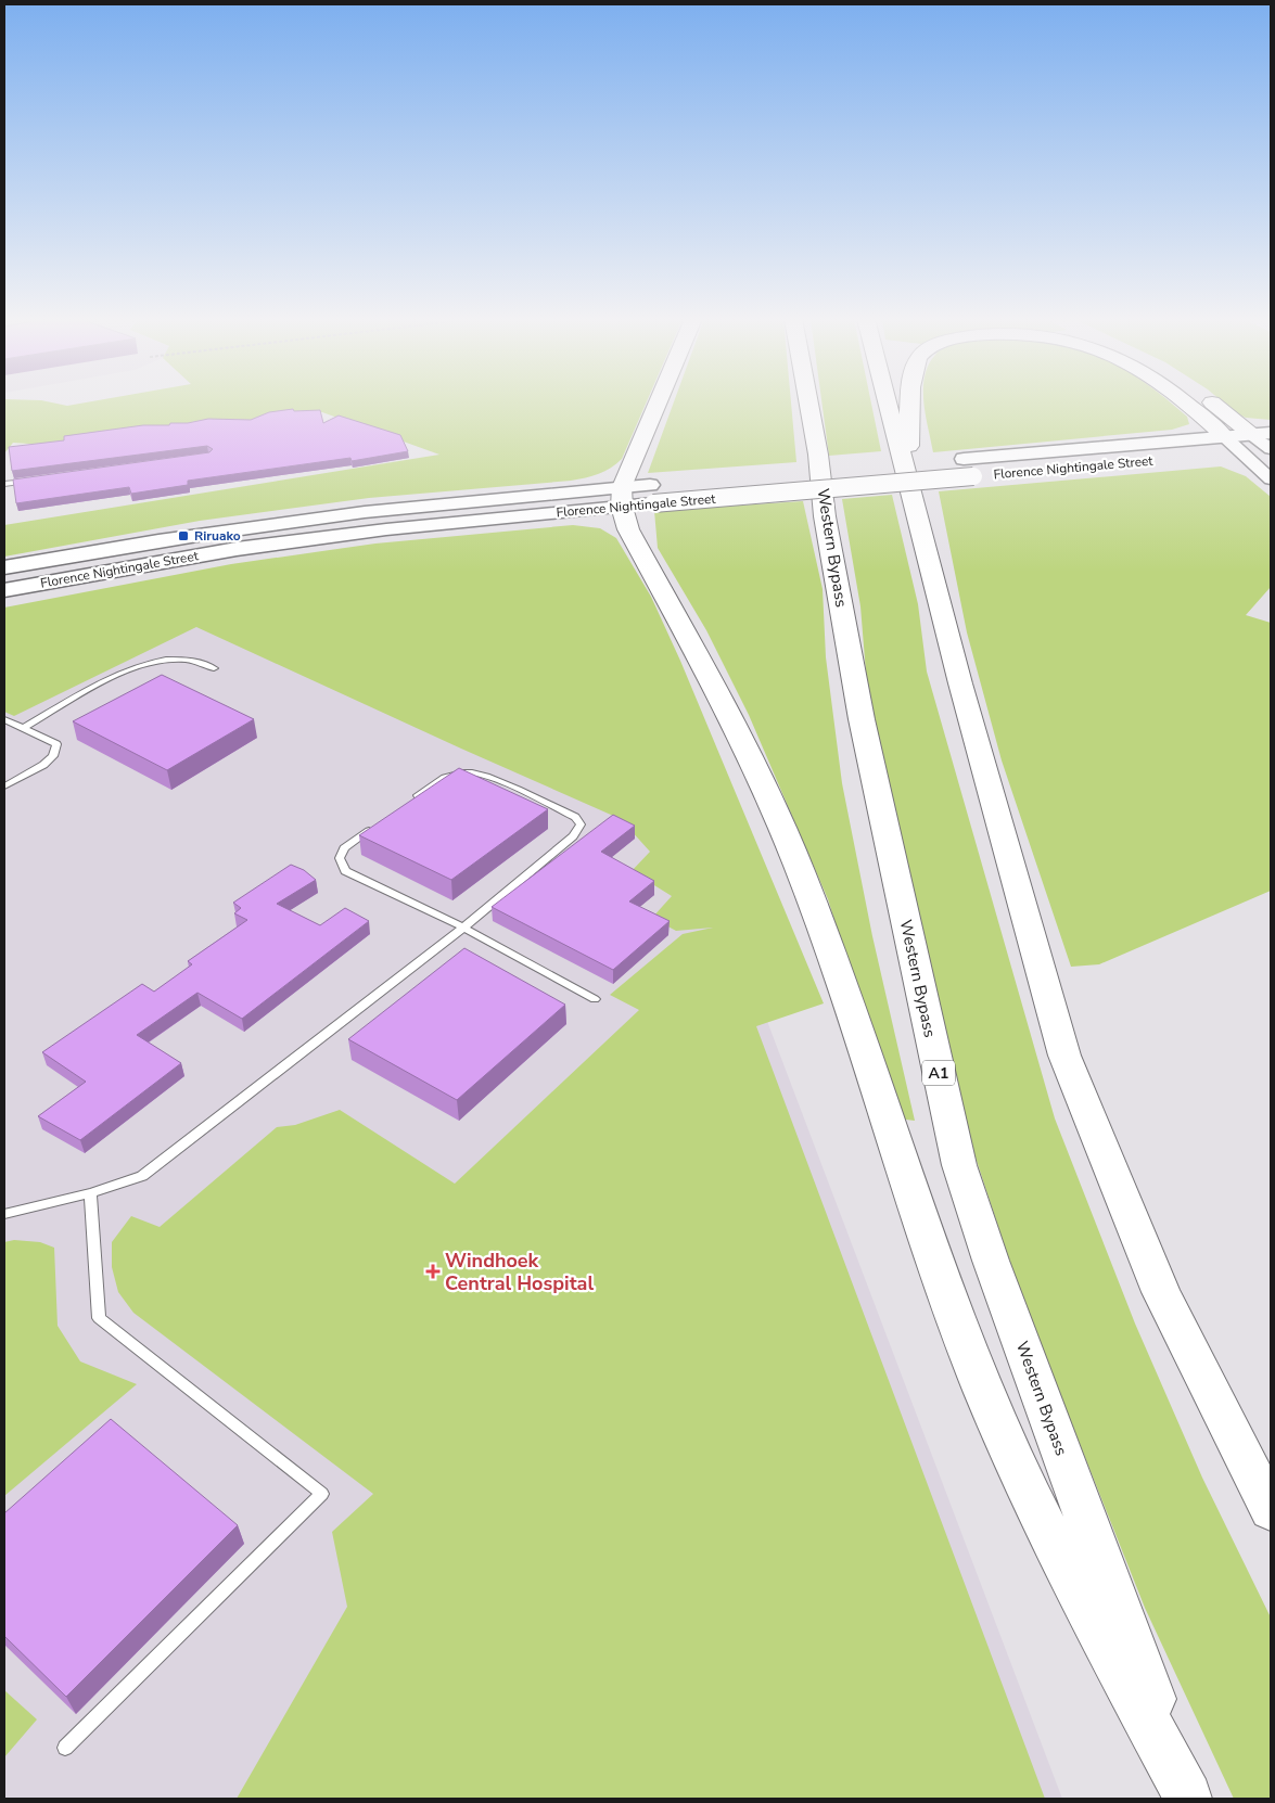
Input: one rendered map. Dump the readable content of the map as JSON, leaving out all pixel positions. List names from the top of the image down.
{
  "streets": {
    "highway": ["Western Bypass", "A1"],
    "main road": ["Florence Nightingale Street"]
  },
  "places": {
    "transit": ["Riruako"],
    "health": ["Windhoek Central Hospital"]
  }
}
